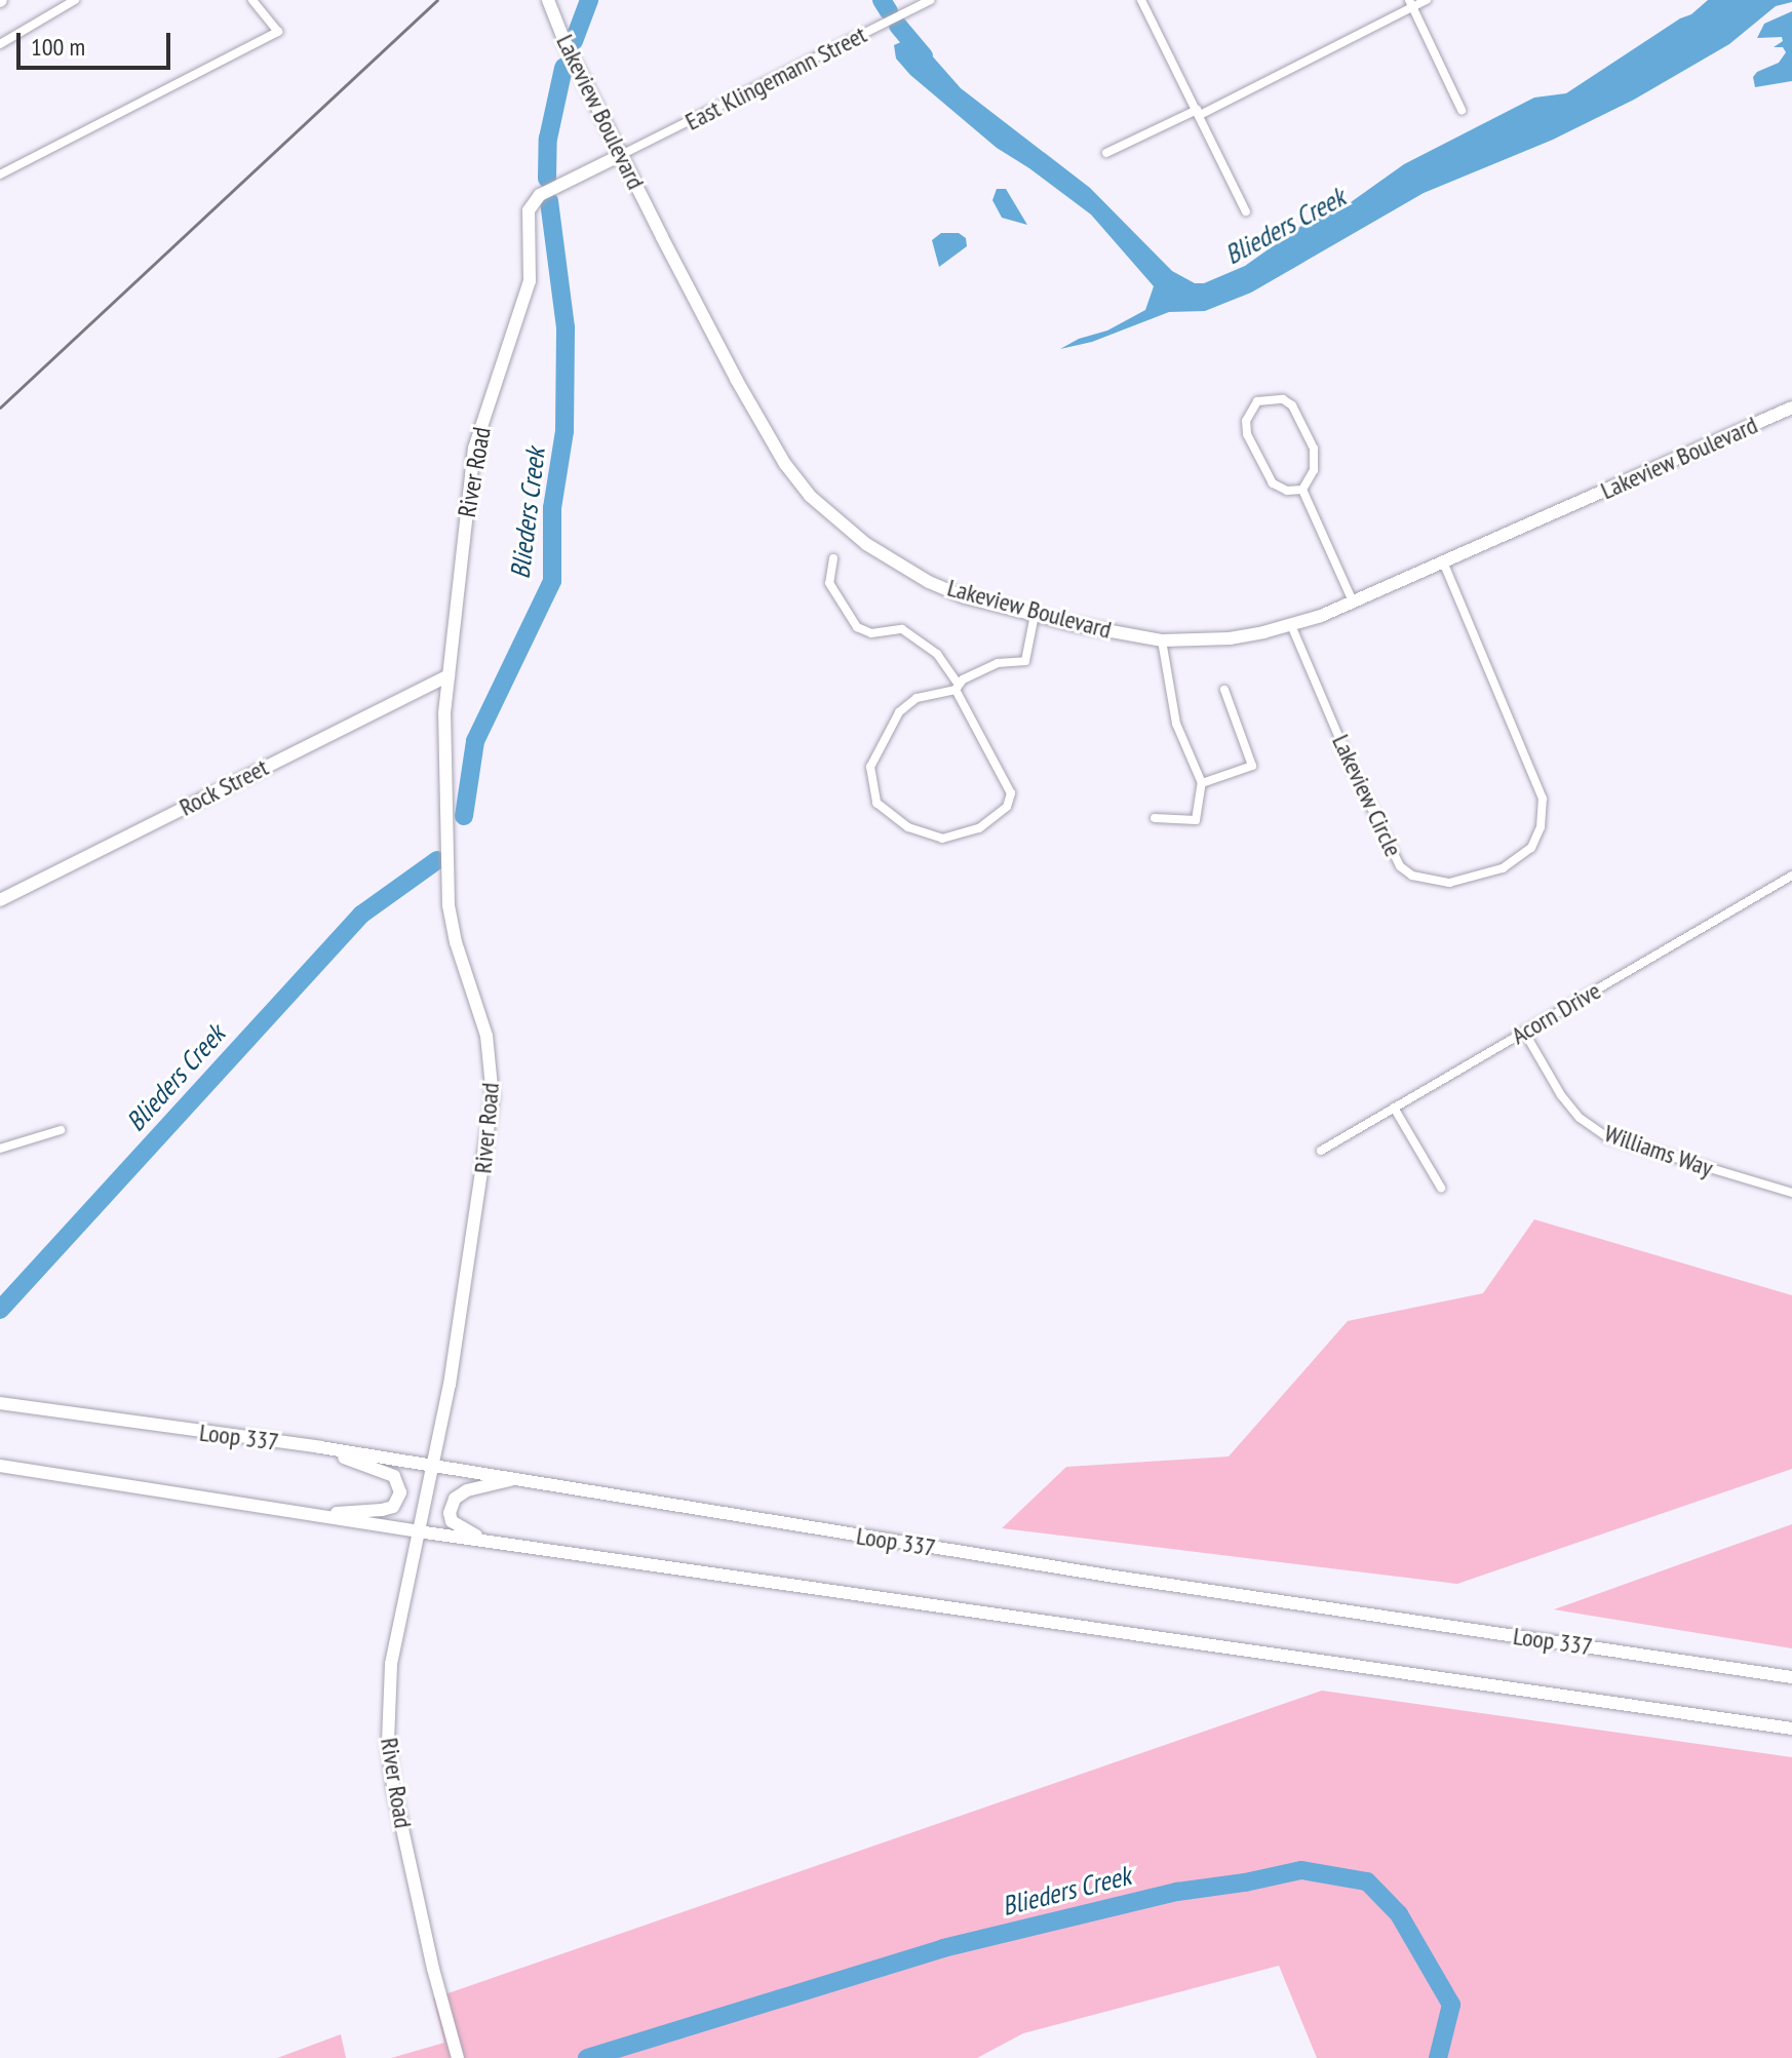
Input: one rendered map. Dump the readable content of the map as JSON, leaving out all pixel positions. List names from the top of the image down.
{
  "streets": {
    "street": [
      "East Klingemann Street",
      "Lakeview Boulevard",
      "River Road",
      "Rock Street",
      "Lakeview Circle",
      "Acorn Drive",
      "Williams Way",
      "Loop 337"
    ]
  },
  "crossings": [
    ["East Klingemann Street", "Lakeview Boulevard"],
    ["East Klingemann Street", "River Road"],
    ["Lakeview Boulevard", "River Road"],
    ["Lakeview Boulevard", "Lakeview Circle"],
    ["River Road", "Rock Street"],
    ["River Road", "Loop 337"],
    ["Acorn Drive", "Williams Way"]
  ],
  "water": ["Blieders Creek"],
  "scale_bar": "100 m"
}
